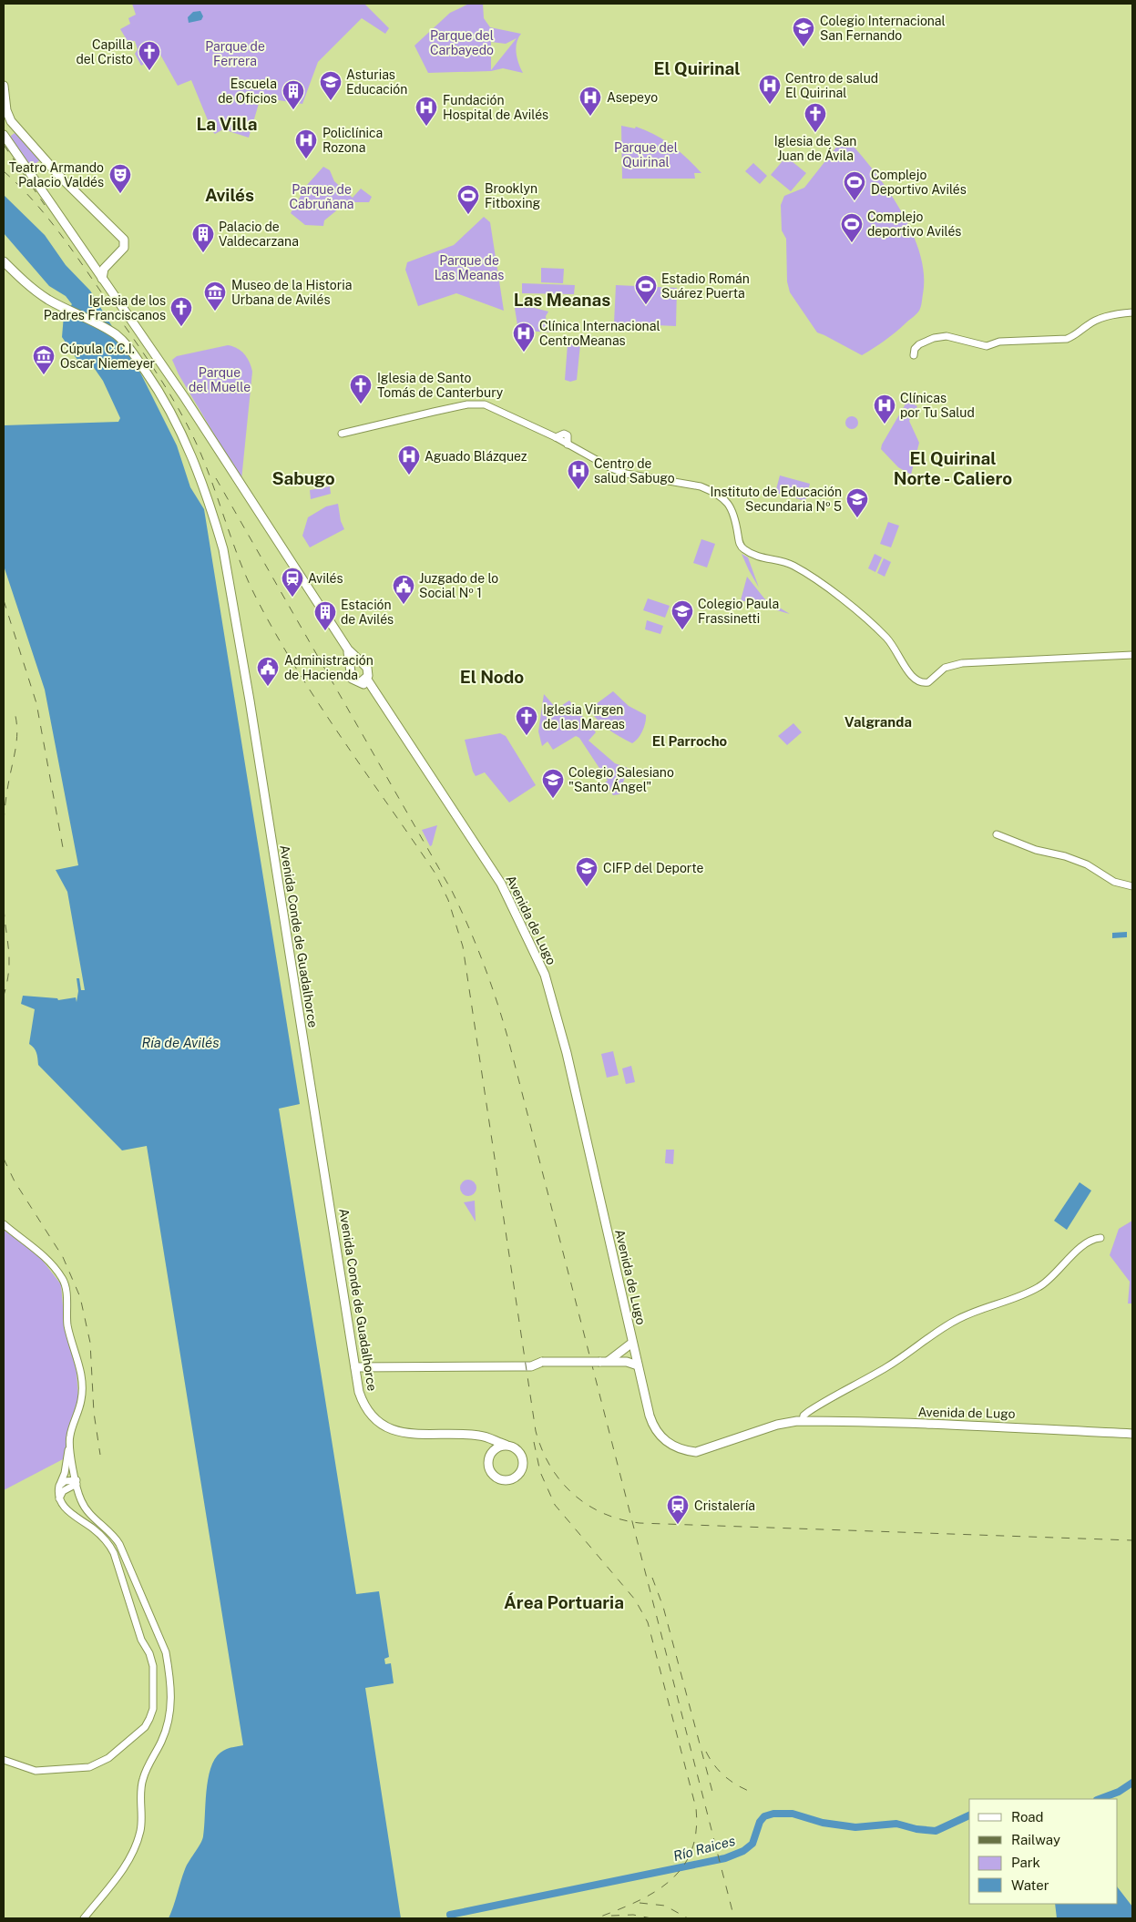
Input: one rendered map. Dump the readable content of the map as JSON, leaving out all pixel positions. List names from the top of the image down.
{
  "streets": {
    "main road": ["Avenida de Lugo", "Avenida Conde de Guadalhorce"]
  },
  "districts": [
    "El Quirinal",
    "La Villa",
    "Avilés",
    "Las Meanas",
    "El Quirinal Norte - Caliero",
    "Sabugo",
    "El Nodo",
    "Valgranda",
    "El Parrocho",
    "Área Portuaria"
  ],
  "water": ["Ría de Avilés", "Río Raices"],
  "parks": [
    "Parque del Carbayedo",
    "Parque de Ferrera",
    "Parque del Quirinal",
    "Parque de Cabruñana",
    "Parque de Las Meanas",
    "Parque del Muelle"
  ],
  "places": {
    "school or university": [
      "Colegio Internacional San Fernando",
      "Asturias Educación",
      "Instituto de Educación Secundaria Nº 5",
      "Colegio Paula Frassinetti",
      "Colegio Salesiano \"Santo Ángel\"",
      "CIFP del Deporte"
    ],
    "church": [
      "Capilla del Cristo",
      "Iglesia de San Juan de Ávila",
      "Iglesia de los Padres Franciscanos",
      "Iglesia de Santo Tomás de Canterbury",
      "Iglesia Virgen de las Mareas"
    ],
    "hospital": [
      "Centro de salud El Quirinal",
      "Asepeyo",
      "Fundación Hospital de Avilés",
      "Policlínica Rozona",
      "Clínica Internacional CentroMeanas",
      "Clínicas por Tu Salud",
      "Aguado Blázquez",
      "Centro de salud Sabugo"
    ],
    "building": ["Escuela de Oficios", "Palacio de Valdecarzana", "Estación de Avilés"],
    "theatre": ["Teatro Armando Palacio Valdés"],
    "sports": [
      "Complejo Deportivo Avilés",
      "Brooklyn Fitboxing",
      "Complejo deportivo Avilés",
      "Estadio Román Suárez Puerta"
    ],
    "museum": ["Museo de la Historia Urbana de Avilés", "Cúpula C.C.I. Oscar Niemeyer"],
    "station": ["Avilés", "Cristalería"],
    "public building": ["Juzgado de lo Social Nº 1", "Administración de Hacienda"]
  },
  "legend": [
    "Road",
    "Railway",
    "Park",
    "Water"
  ]
}
